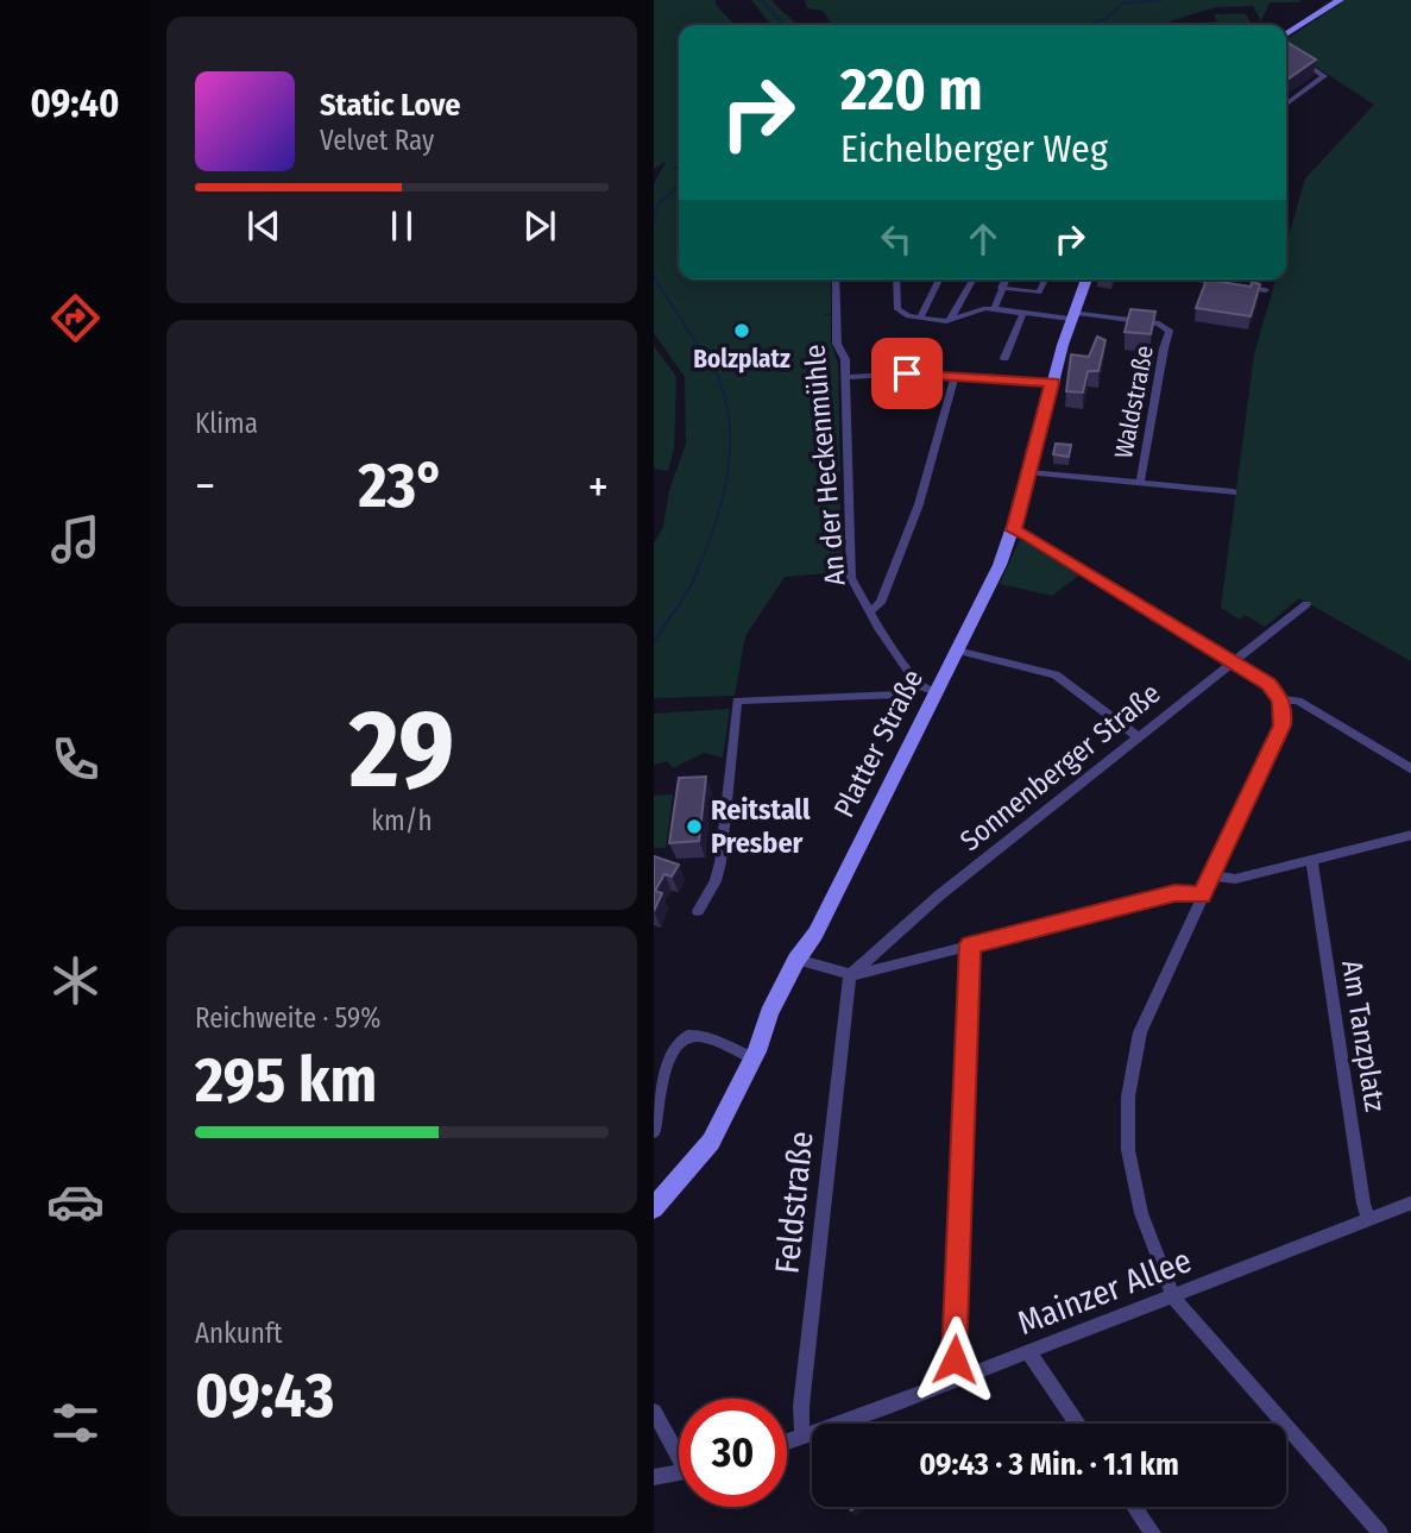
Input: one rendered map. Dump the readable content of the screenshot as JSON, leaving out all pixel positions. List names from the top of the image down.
{
  "streets": {
    "main road": ["Platter Straße"],
    "street": [
      "Waldstraße",
      "An der Heckenmühle",
      "Sonnenberger Straße",
      "Am Tanzplatz",
      "Feldstraße",
      "Mainzer Allee"
    ]
  },
  "crossings": [
    ["Waldstraße", "Platter Straße"],
    ["An der Heckenmühle", "Platter Straße"],
    ["Sonnenberger Straße", "Feldstraße"],
    ["Am Tanzplatz", "Mainzer Allee"],
    ["Feldstraße", "Mainzer Allee"]
  ],
  "places": ["Bolzplatz", "Reitstall Presber"],
  "page": {
    "tabs": "09:40",
    "turn": ["220 m", "Eichelberger Weg"],
    "song": ["Static Love", "Velvet Ray"],
    "tile": [
      "Klima",
      ["29", "km/h"],
      ["Reichweite · 59%", "295 km"],
      ["Ankunft", "09:43"]
    ],
    "heat": ["−", "23°", "+"],
    "limit": "30",
    "trip": "09:43 · 3 Min. · 1.1 km"
  }
}
